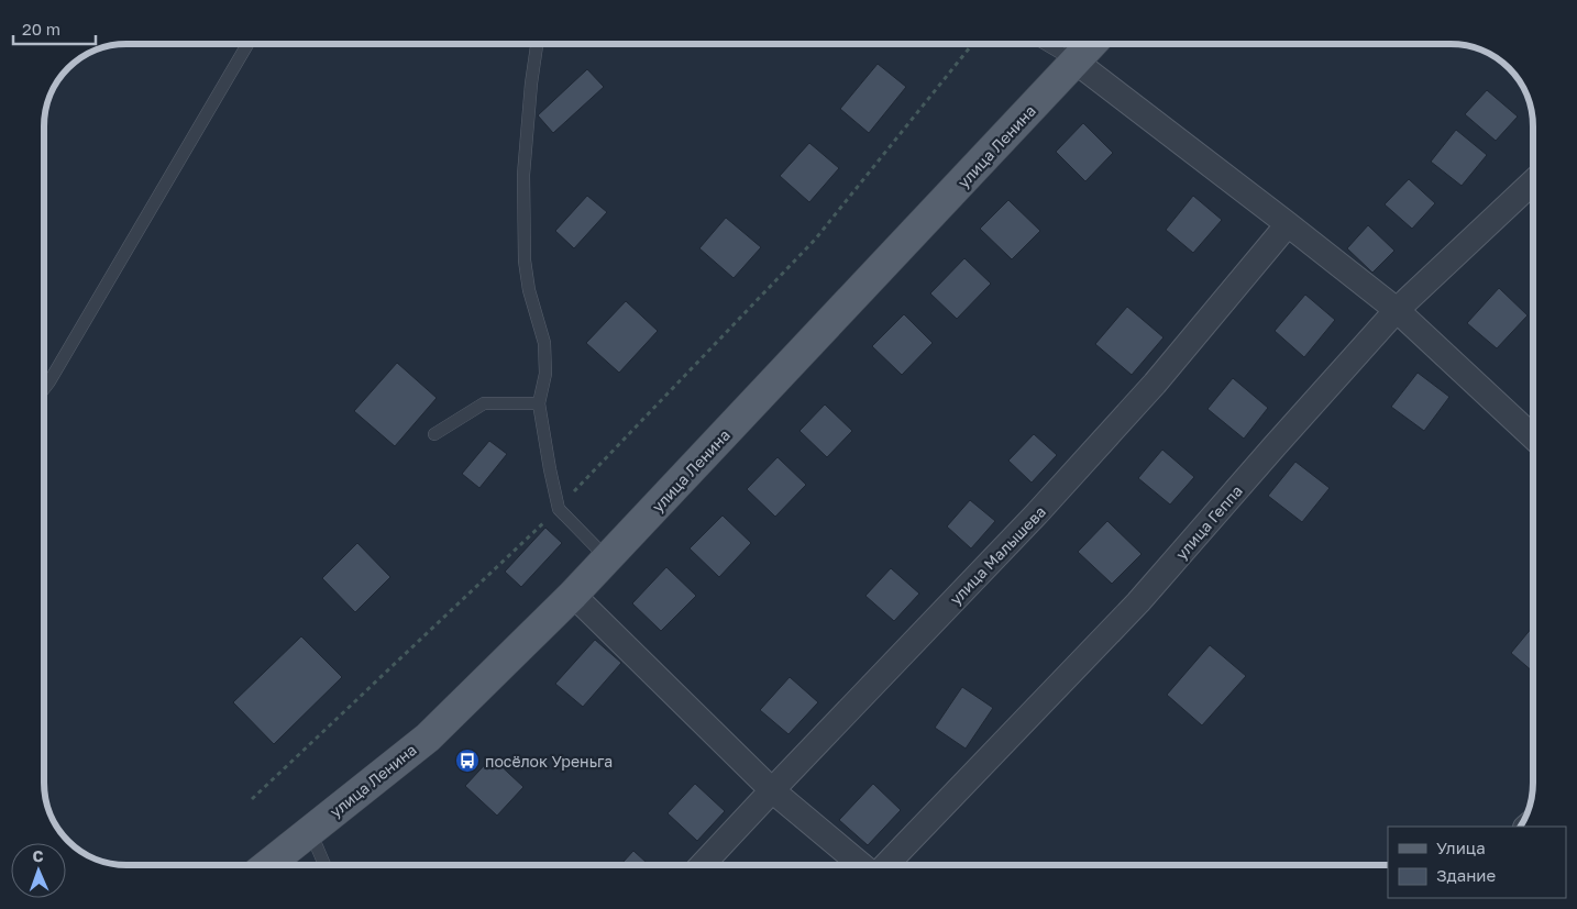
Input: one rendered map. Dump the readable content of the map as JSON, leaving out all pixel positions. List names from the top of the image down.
{
  "streets": {
    "main road": ["улица Ленина"],
    "street": ["улица Геппа", "улица Малышева"]
  },
  "places": {
    "bus stop": ["посёлок Уреньга"]
  },
  "legend": ["Улица", "Здание"],
  "scale_bar": "20 m",
  "north": "top"
}
